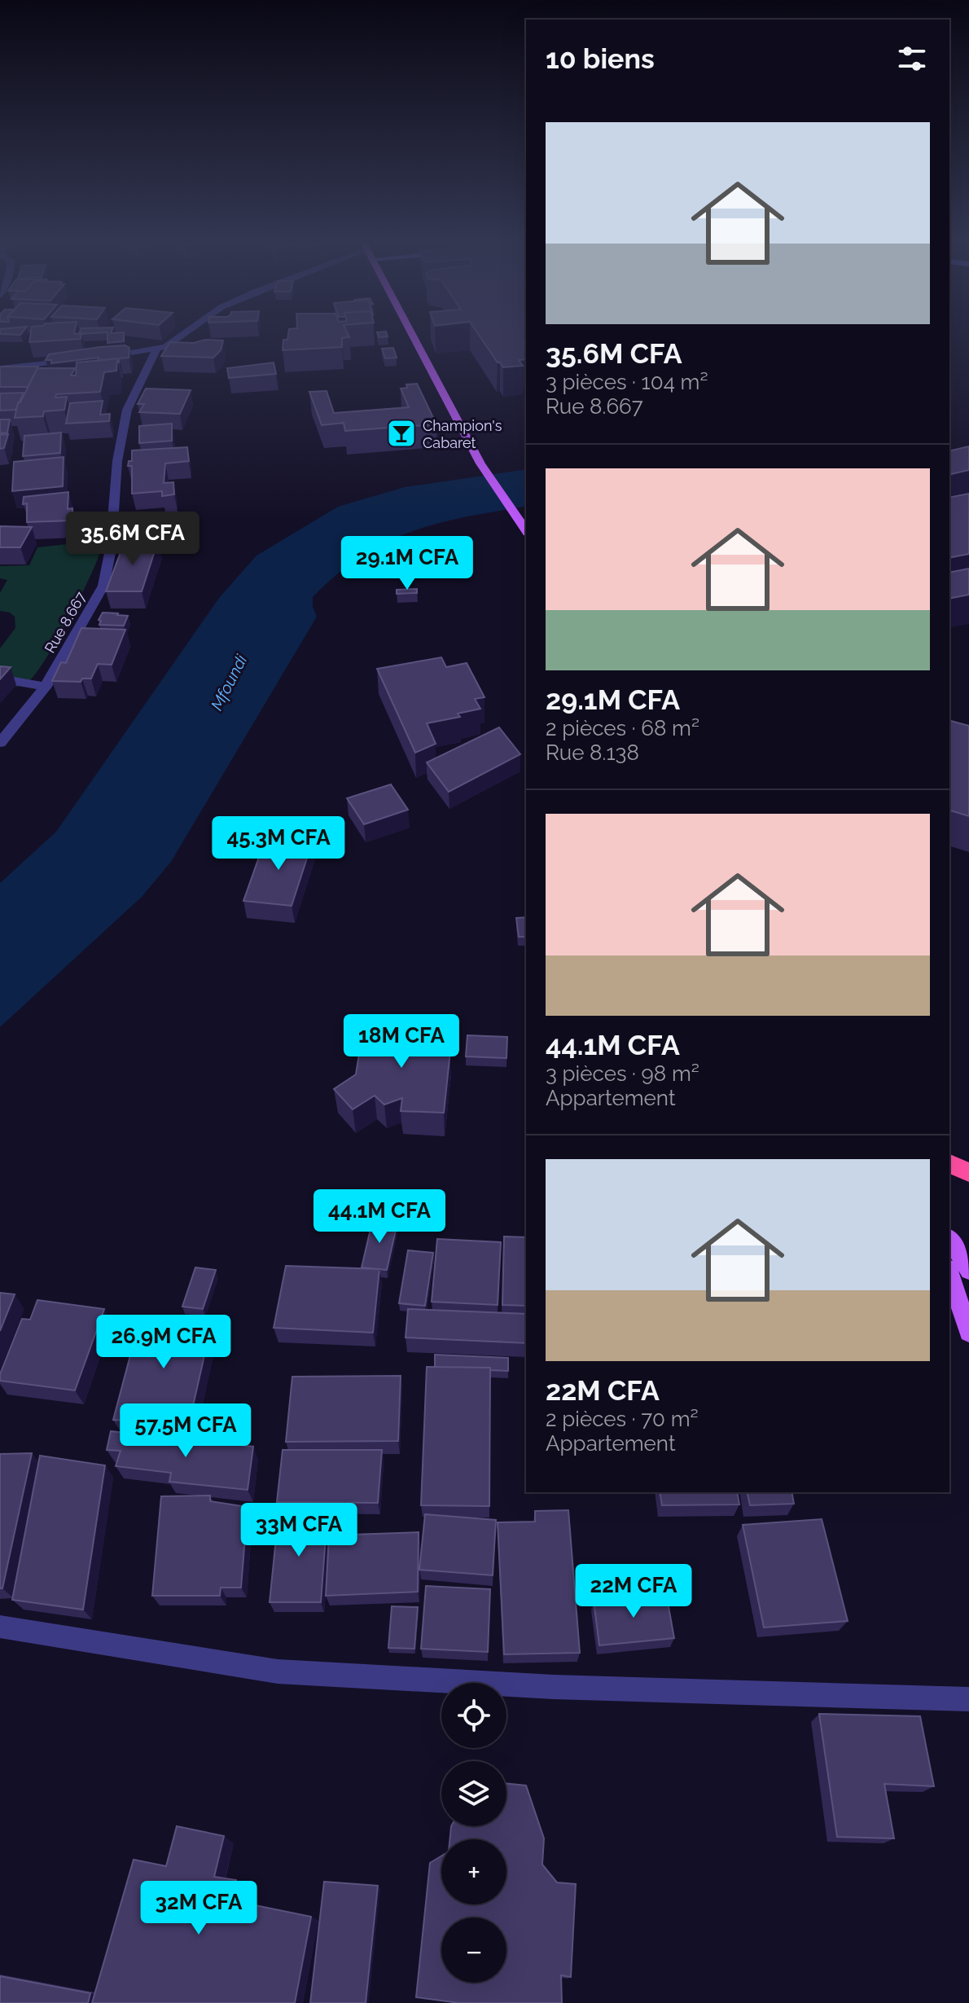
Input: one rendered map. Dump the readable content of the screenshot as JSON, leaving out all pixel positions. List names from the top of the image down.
{
  "streets": {
    "street": ["Rue 8.667"]
  },
  "water": ["Mfoundi"],
  "places": {
    "bar": ["Champion's Cabaret"]
  },
  "page": {
    "heading": "10 biens",
    "list": [
      {
        "name": "35.6M CFA",
        "note": "3 pièces · 104 m² · Rue 8.667"
      },
      {
        "name": "29.1M CFA",
        "note": "2 pièces · 68 m² · Rue 8.138"
      },
      {
        "name": "44.1M CFA",
        "note": "3 pièces · 98 m² · Appartement"
      },
      {
        "name": "22M CFA",
        "note": "2 pièces · 70 m² · Appartement"
      }
    ],
    "price": [
      "35.6M CFA",
      "29.1M CFA",
      "45.3M CFA",
      "18M CFA",
      "44.1M CFA",
      "26.9M CFA",
      "57.5M CFA",
      "33M CFA",
      "22M CFA",
      "32M CFA"
    ],
    "map_buttons": ["+", "−"]
  }
}
